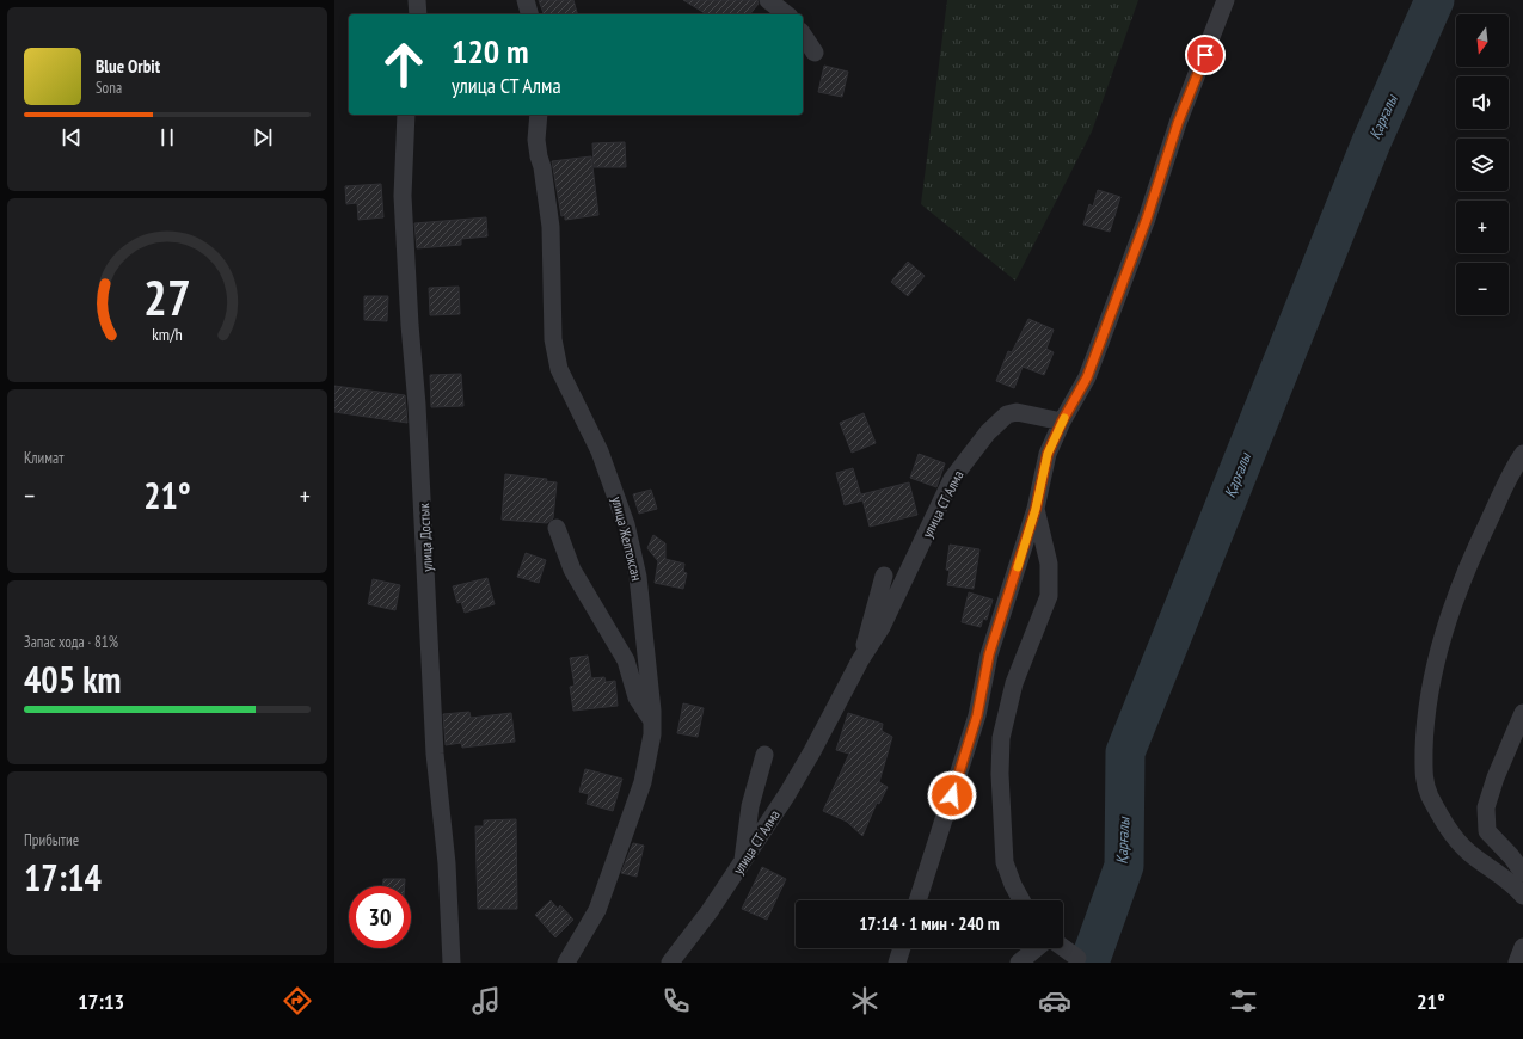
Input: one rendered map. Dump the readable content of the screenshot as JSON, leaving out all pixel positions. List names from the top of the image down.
{
  "streets": {
    "street": ["улица СТ Алма", "улица Достык", "улица Желтоксан"]
  },
  "water": ["Қарғалы"],
  "north": "bottom",
  "page": {
    "map_buttons": ["+", "−"],
    "turn": ["120 m", "улица СТ Алма"],
    "song": ["Blue Orbit", "Sona"],
    "tile": [
      "Климат",
      ["Запас хода · 81%", "405 km"],
      ["Прибытие", "17:14"]
    ],
    "heat": ["−", "21°", "+"],
    "limit": "30",
    "trip": "17:14 · 1 мин · 240 m",
    "tabs": ["17:13", "21°"],
    "gauge": ["27", "km/h"]
  }
}
